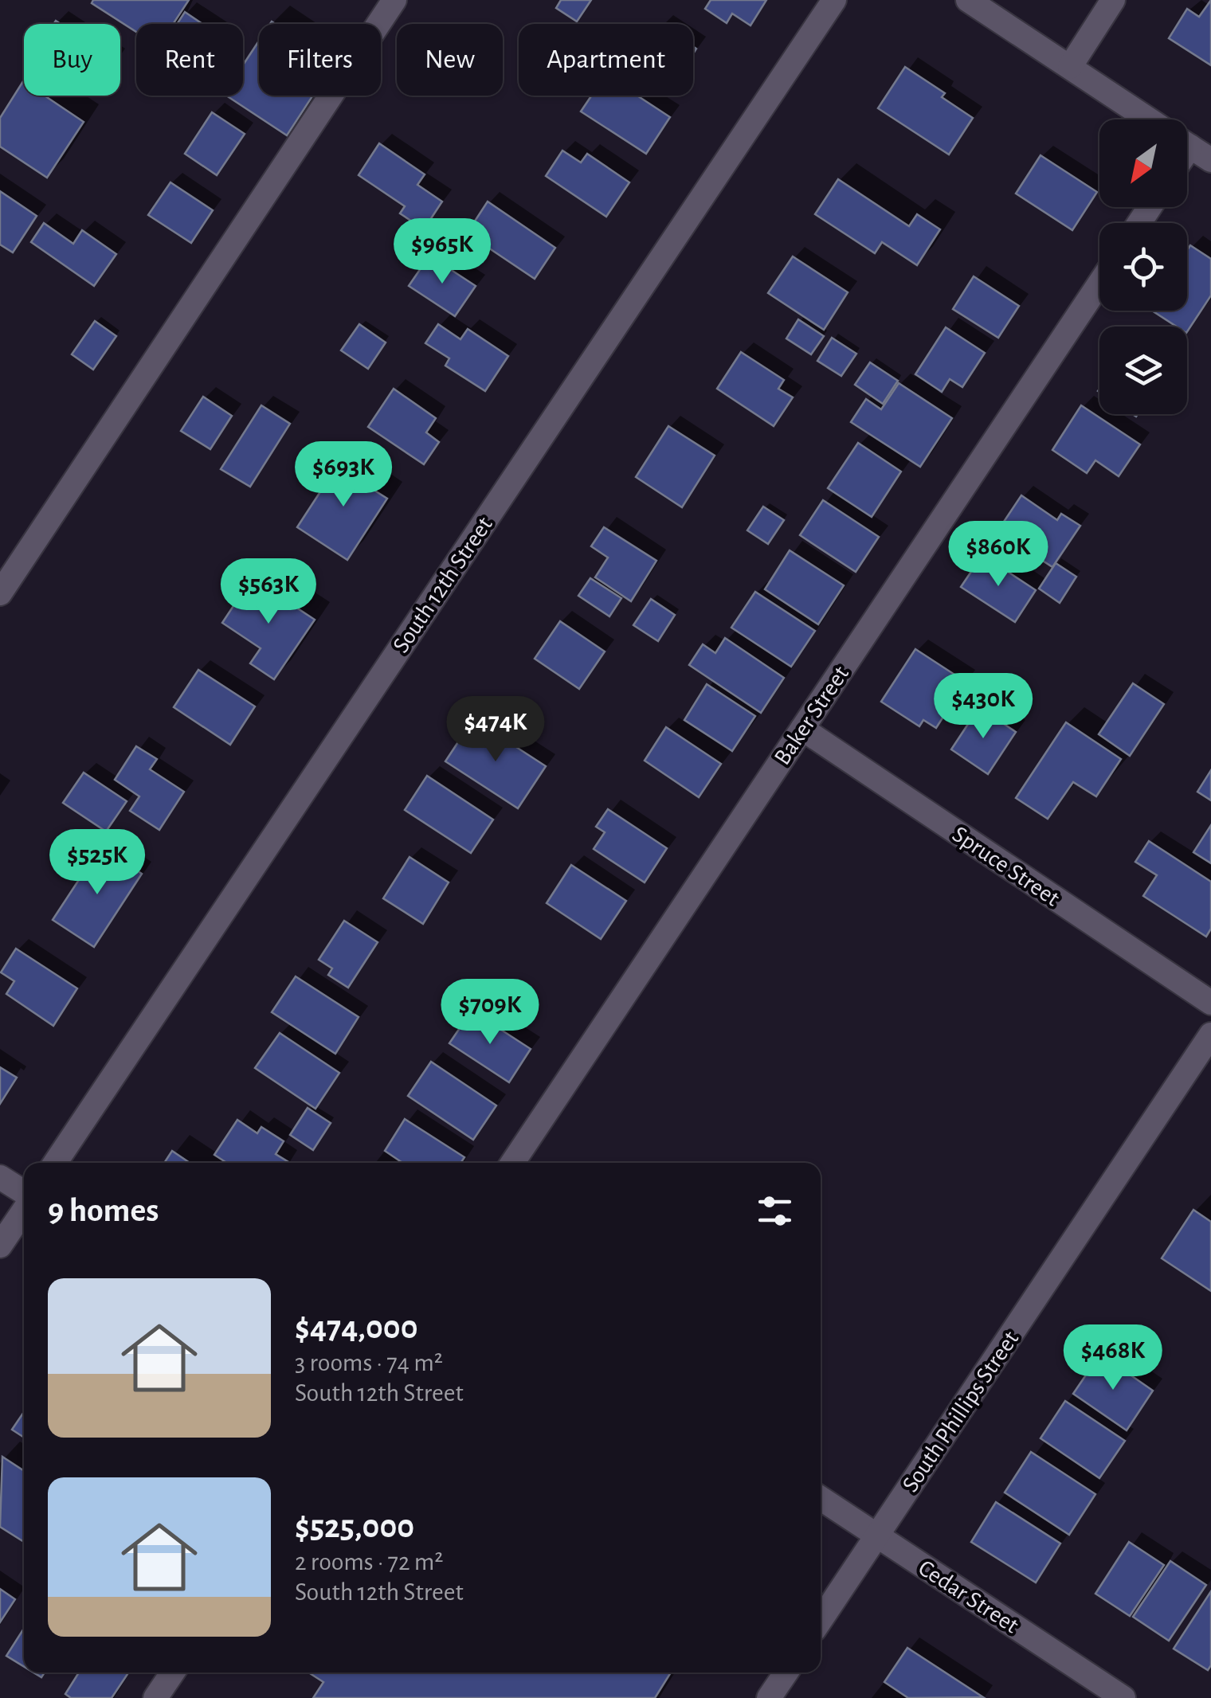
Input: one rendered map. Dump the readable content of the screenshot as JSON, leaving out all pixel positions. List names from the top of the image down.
{
  "streets": {
    "street": [
      "South 12th Street",
      "Baker Street",
      "Spruce Street",
      "South Phillips Street",
      "Cedar Street"
    ]
  },
  "crossings": [
    ["Baker Street", "Spruce Street"],
    ["South Phillips Street", "Cedar Street"]
  ],
  "north": "bottom left",
  "page": {
    "chip": [
      "Buy",
      "Rent",
      "Filters",
      "New",
      "Apartment"
    ],
    "price": [
      "$965K",
      "$693K",
      "$860K",
      "$563K",
      "$430K",
      "$474K",
      "$525K",
      "$709K",
      "$468K"
    ],
    "heading": "9 homes",
    "list": [
      {
        "name": "$474,000",
        "note": "3 rooms · 74 m² · South 12th Street"
      },
      {
        "name": "$525,000",
        "note": "2 rooms · 72 m² · South 12th Street"
      }
    ]
  }
}
